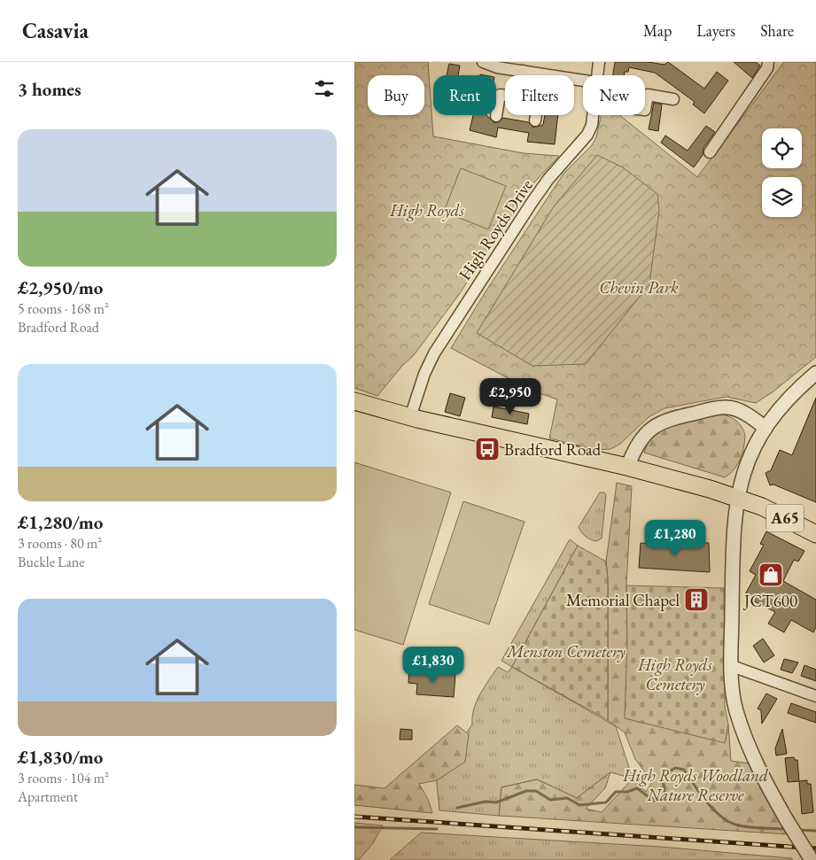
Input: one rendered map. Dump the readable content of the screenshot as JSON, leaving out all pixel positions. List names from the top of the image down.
{
  "streets": {
    "main road": ["A65"],
    "street": ["High Royds Drive"]
  },
  "crossings": [
    ["High Royds Drive", "A65"]
  ],
  "parks": [
    "High Royds",
    "Chevin Park",
    "Menston Cemetery",
    "High Royds Cemetery",
    "High Royds Woodland Nature Reserve"
  ],
  "places": {
    "bus stop": ["Bradford Road"],
    "shop": ["JCT600"],
    "building": ["Memorial Chapel"]
  },
  "page": {
    "header": "Casavia",
    "nav": ["Map", "Layers", "Share"],
    "heading": "3 homes",
    "chip": [
      "Buy",
      "Rent",
      "Filters",
      "New"
    ],
    "list": [
      {
        "name": "£2,950/mo",
        "note": "5 rooms · 168 m² · Bradford Road"
      },
      {
        "name": "£1,280/mo",
        "note": "3 rooms · 80 m² · Buckle Lane"
      },
      {
        "name": "£1,830/mo",
        "note": "3 rooms · 104 m² · Apartment"
      }
    ],
    "price": ["£2,950", "£1,280", "£1,830"]
  }
}
